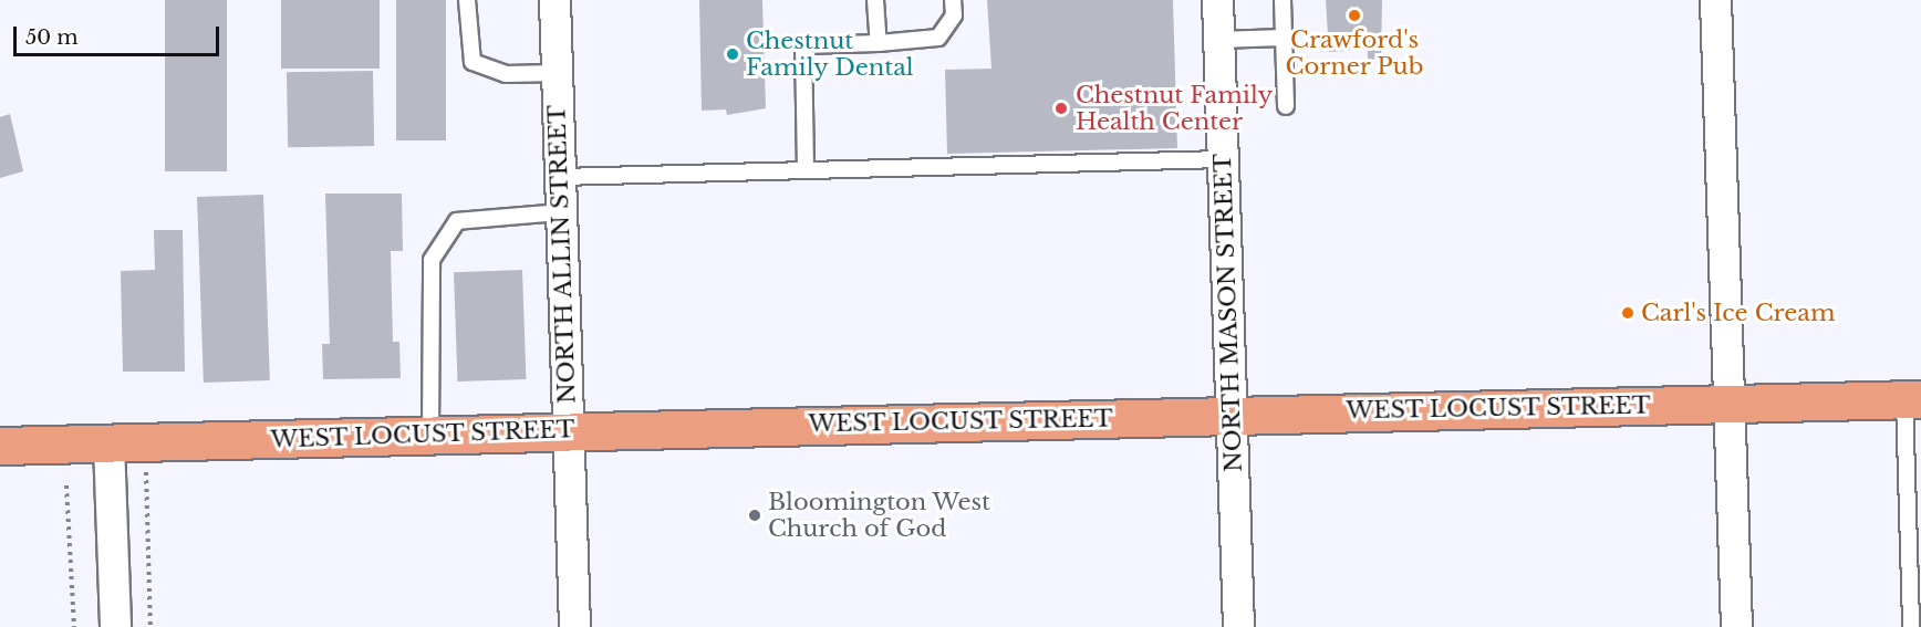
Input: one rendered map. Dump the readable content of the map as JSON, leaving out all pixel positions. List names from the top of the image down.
{
  "streets": {
    "main road": ["WEST LOCUST STREET"],
    "street": ["NORTH ALLIN STREET", "NORTH MASON STREET"]
  },
  "crossings": [
    ["NORTH ALLIN STREET", "WEST LOCUST STREET"],
    ["NORTH MASON STREET", "WEST LOCUST STREET"]
  ],
  "places": [
    "Crawford's Corner Pub",
    "Chestnut Family Dental",
    "Chestnut Family Health Center",
    "Carl's Ice Cream",
    "Bloomington West Church of God"
  ],
  "scale_bar": "50 m"
}
